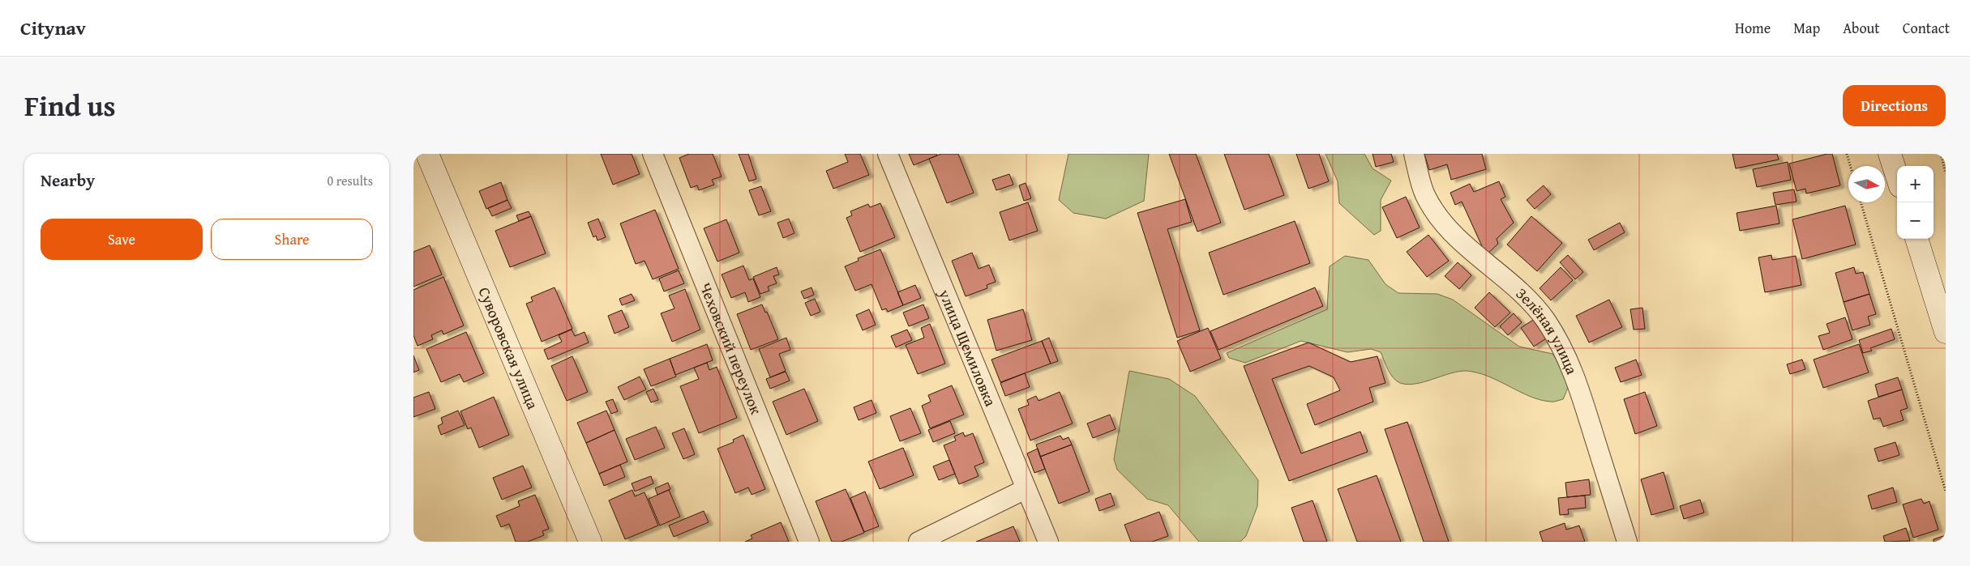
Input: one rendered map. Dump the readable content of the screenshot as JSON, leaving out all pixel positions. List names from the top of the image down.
{
  "streets": {
    "street": [
      "Зелёная улица",
      "Суворовская улица",
      "Чеховский переулок",
      "улица Щемиловка"
    ]
  },
  "north": "right",
  "page": {
    "header": "Citynav",
    "nav": [
      "Home",
      "Map",
      "About",
      "Contact"
    ],
    "title": "Find us",
    "buttons": [
      "Directions",
      ["Save", "Share"]
    ],
    "heading": ["Nearby", "0 results"],
    "map_buttons": ["+", "−"]
  }
}
